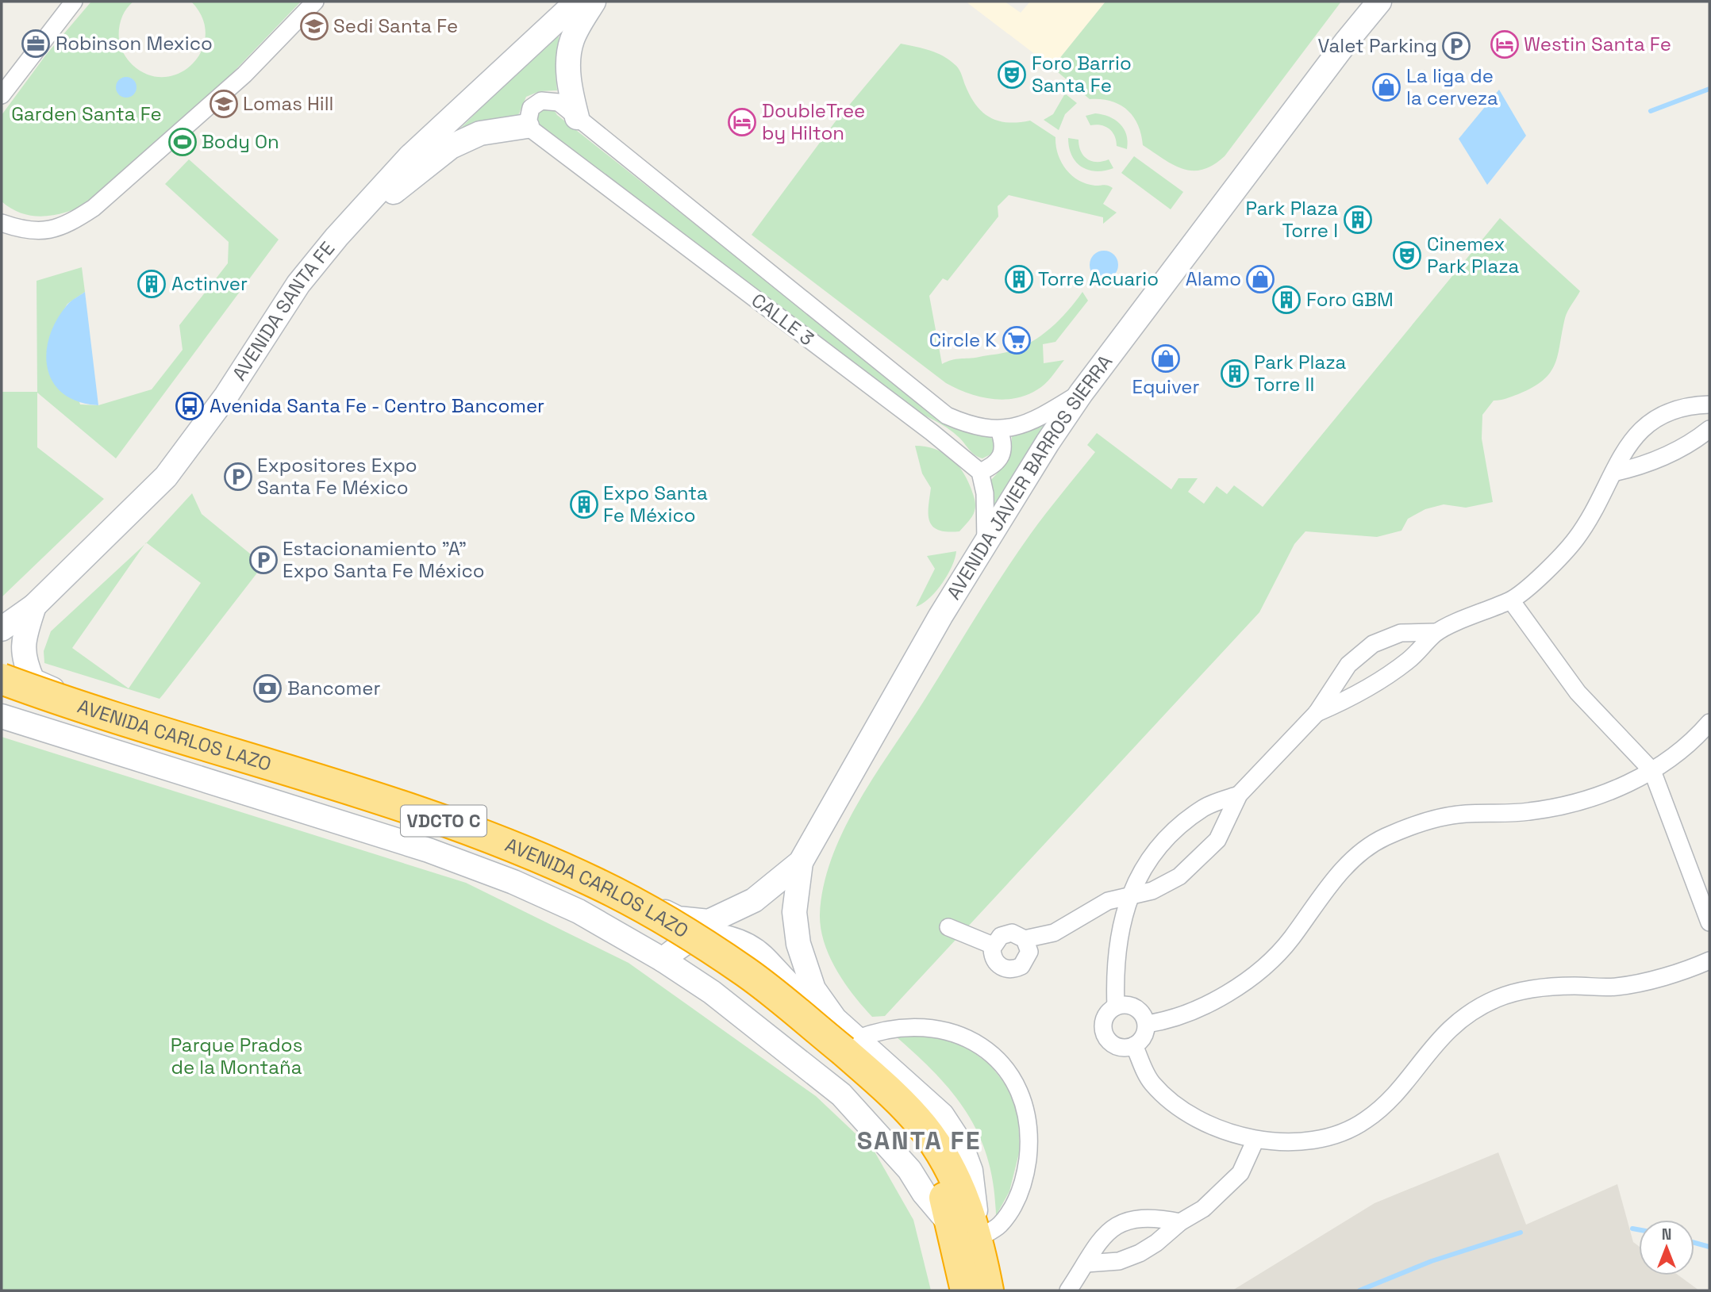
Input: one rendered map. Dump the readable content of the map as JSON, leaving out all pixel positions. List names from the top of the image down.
{
  "streets": {
    "highway": ["AVENIDA CARLOS LAZO", "VDCTO C"],
    "street": ["AVENIDA SANTA FE", "CALLE 3", "AVENIDA JAVIER BARROS SIERRA"]
  },
  "crossings": [
    ["AVENIDA SANTA FE", "AVENIDA CARLOS LAZO"],
    ["CALLE 3", "AVENIDA JAVIER BARROS SIERRA"],
    ["AVENIDA JAVIER BARROS SIERRA", "AVENIDA CARLOS LAZO"]
  ],
  "districts": ["SANTA FE"],
  "parks": ["Garden Santa Fe", "Parque Prados de la Montaña"],
  "places": {
    "school or university": ["Sedi Santa Fe", "Lomas Hill"],
    "office": ["Robinson Mexico"],
    "hotel": ["Westin Santa Fe", "DoubleTree by Hilton"],
    "parking": ["Valet Parking", "Expositores Expo Santa Fe México", "Estacionamiento \"A\" Expo Santa Fe México"],
    "theatre": ["Foro Barrio Santa Fe", "Cinemex Park Plaza"],
    "shop": ["La liga de la cerveza", "Alamo", "Equiver"],
    "sports": ["Body On"],
    "building": [
      "Park Plaza Torre I",
      "Torre Acuario",
      "Actinver",
      "Foro GBM",
      "Park Plaza Torre II",
      "Expo Santa Fe México"
    ],
    "supermarket": ["Circle K"],
    "bus stop": ["Avenida Santa Fe - Centro Bancomer"],
    "bank": ["Bancomer"]
  },
  "north": "top"
}
